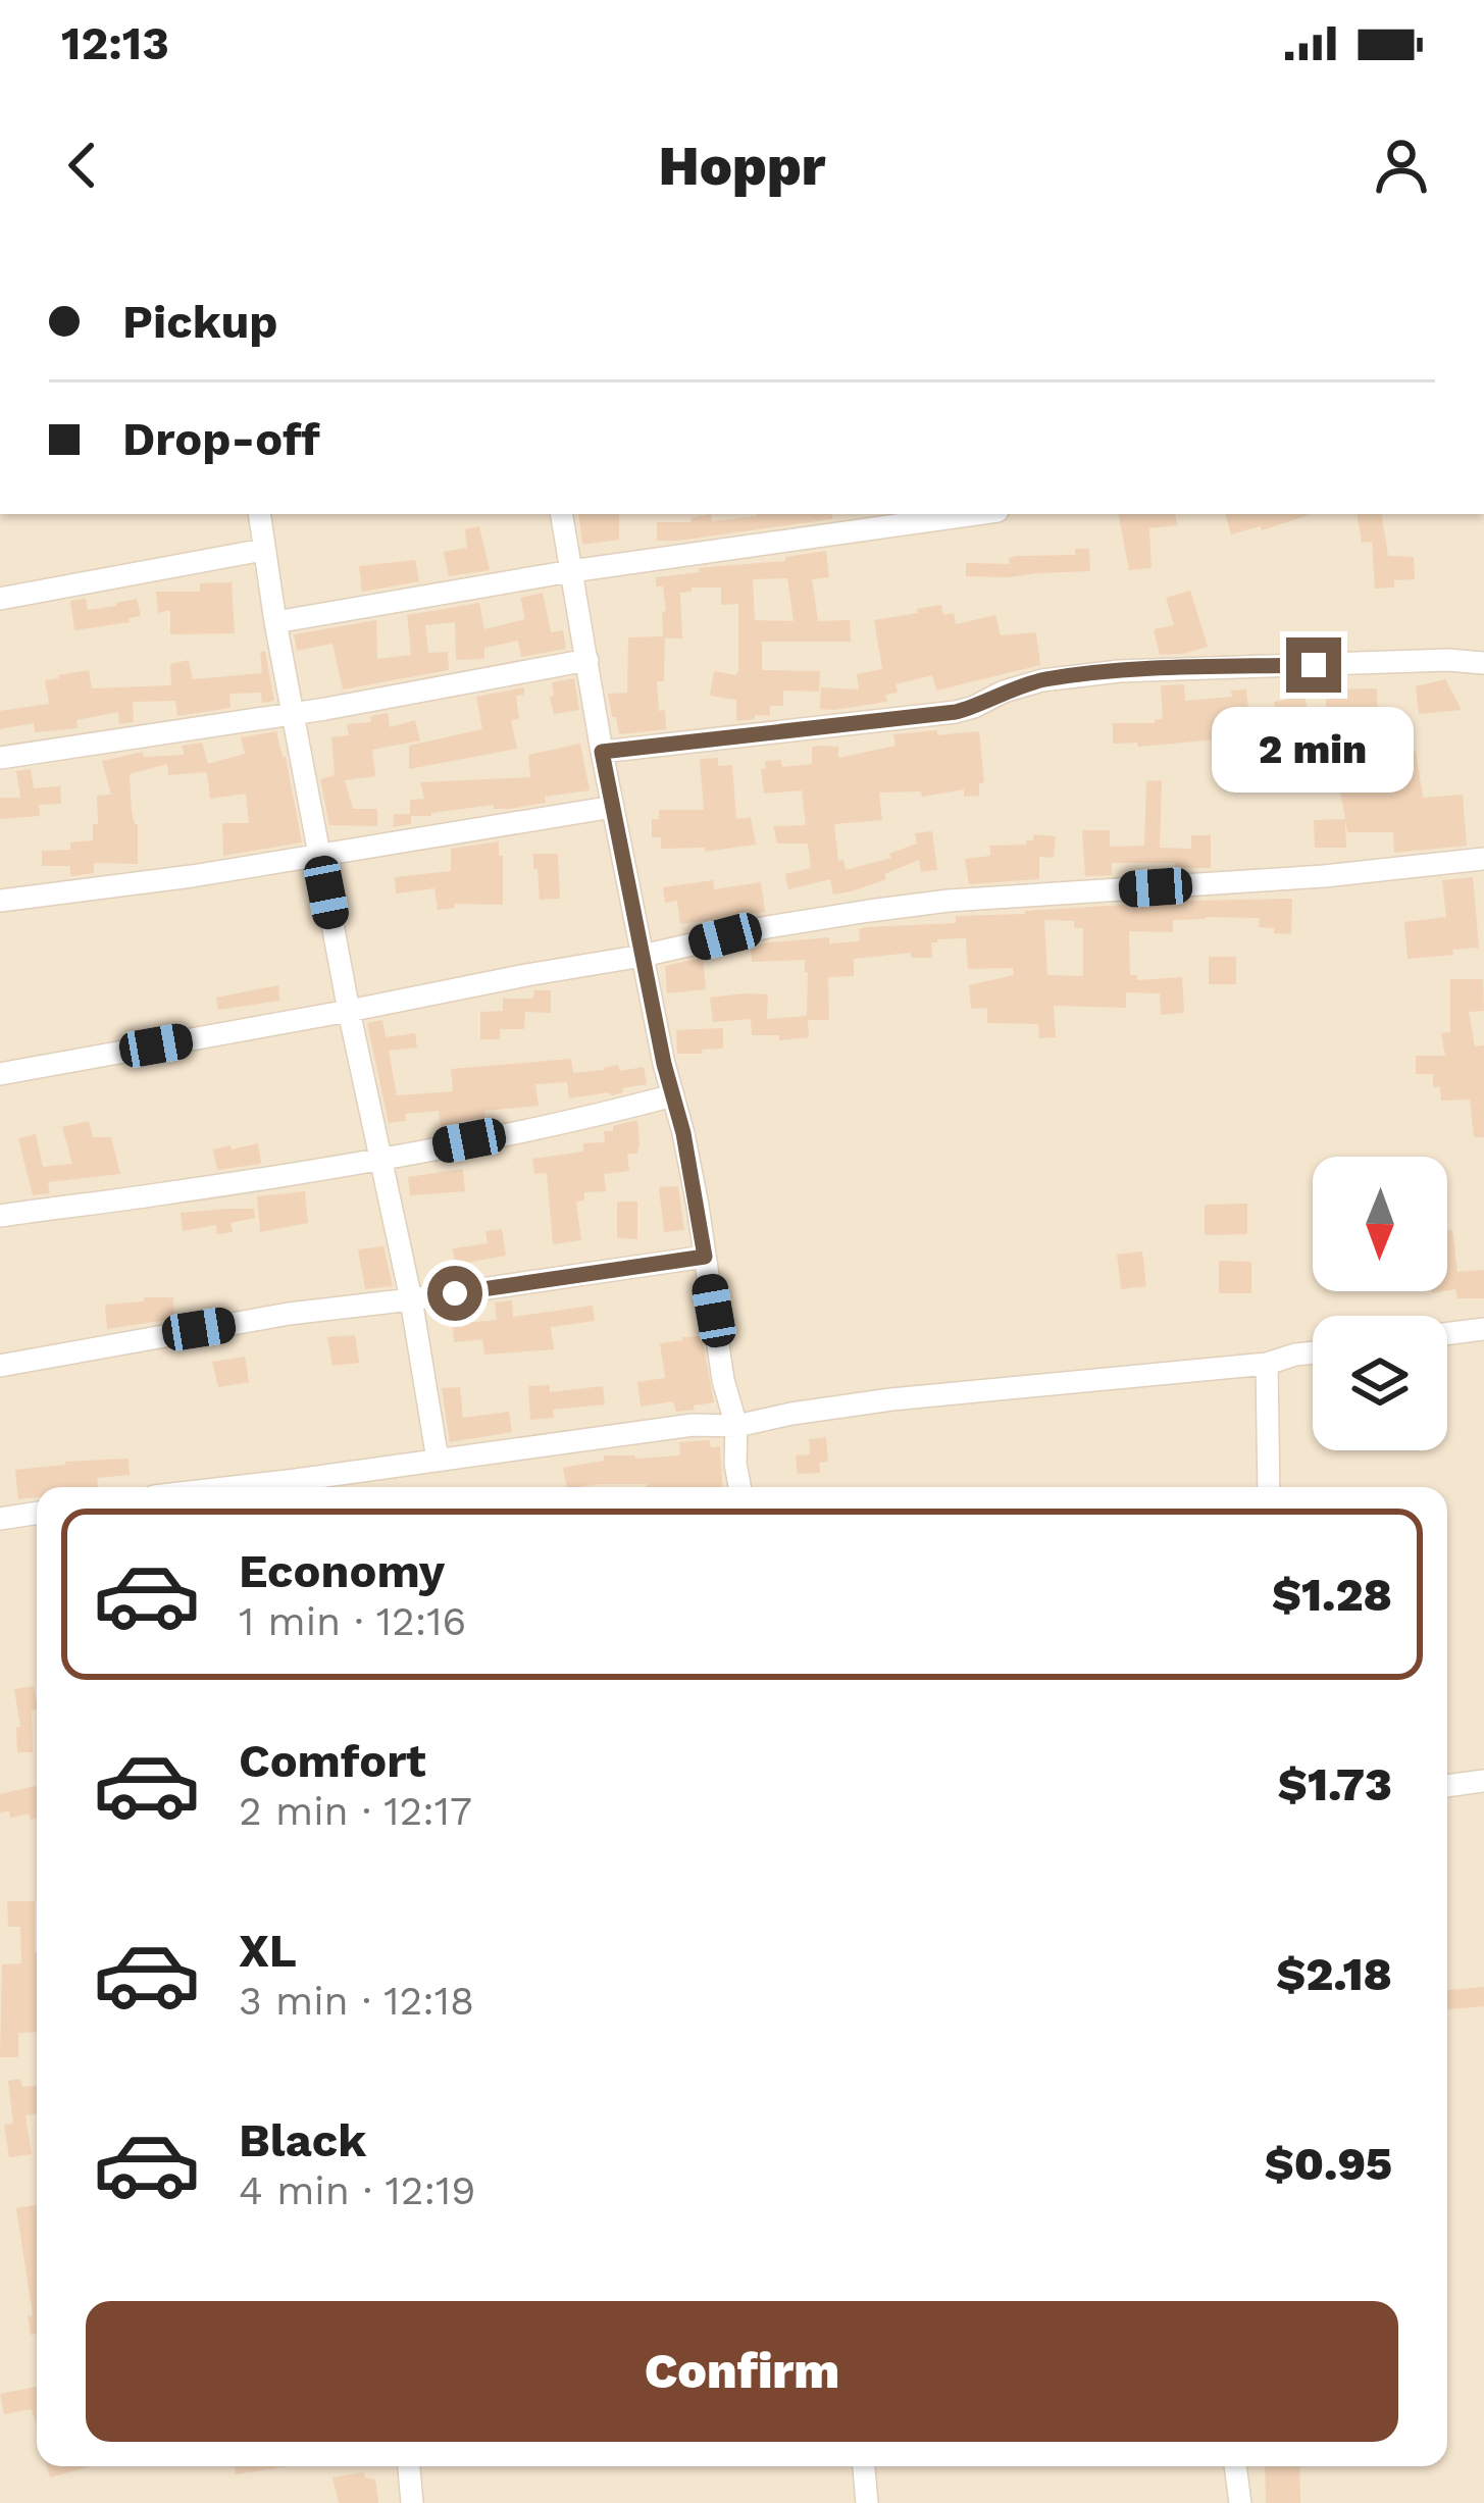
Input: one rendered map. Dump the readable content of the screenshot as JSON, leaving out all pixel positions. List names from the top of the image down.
{
  "north": "bottom",
  "page": {
    "status": "12:13",
    "header": "Hoppr",
    "banner": ["Pickup", "Drop-off"],
    "bubble": "2 min",
    "list": [
      {
        "name": "Economy",
        "note": "1 min · 12:16",
        "value": "$1.28"
      },
      {
        "name": "Comfort",
        "note": "2 min · 12:17",
        "value": "$1.73"
      },
      {
        "name": "XL",
        "note": "3 min · 12:18",
        "value": "$2.18"
      },
      {
        "name": "Black",
        "note": "4 min · 12:19",
        "value": "$0.95"
      }
    ],
    "buttons": "Confirm"
  }
}
